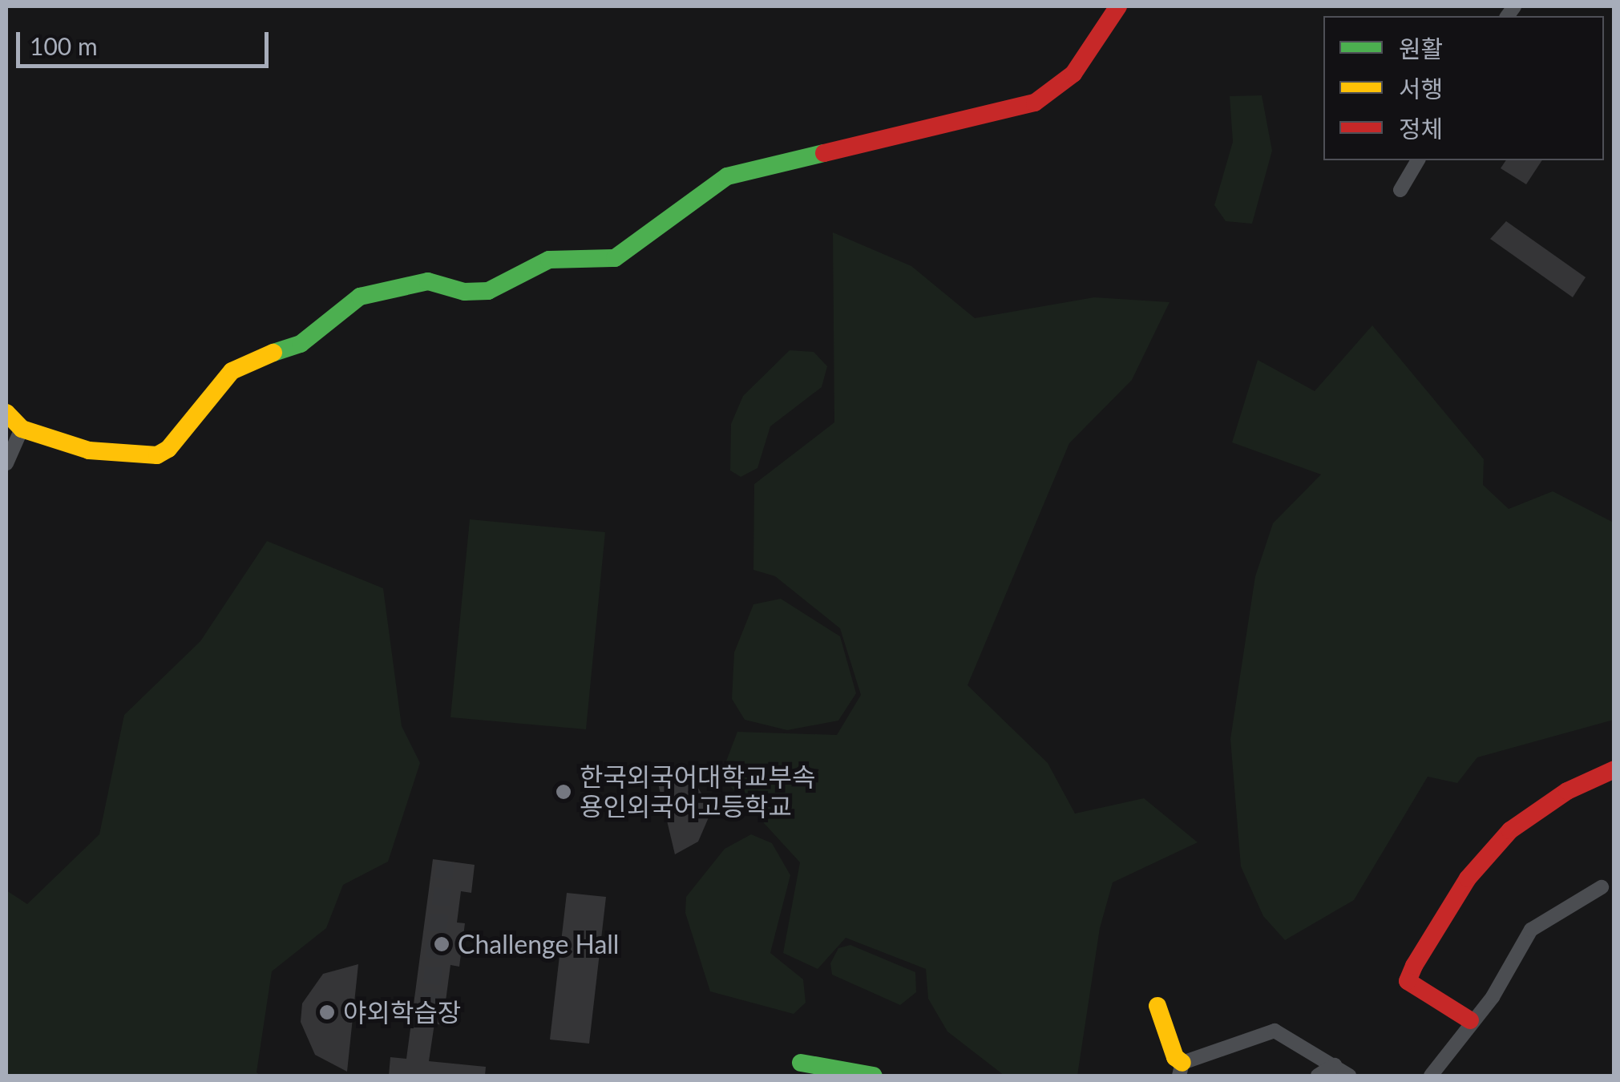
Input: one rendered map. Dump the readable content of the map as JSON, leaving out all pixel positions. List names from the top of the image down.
{
  "places": ["한국외국어대학교부속 용인외국어고등학교", "Challenge Hall", "야외학습장"],
  "legend": ["원활", "서행", "정체"],
  "scale_bar": "100 m"
}
